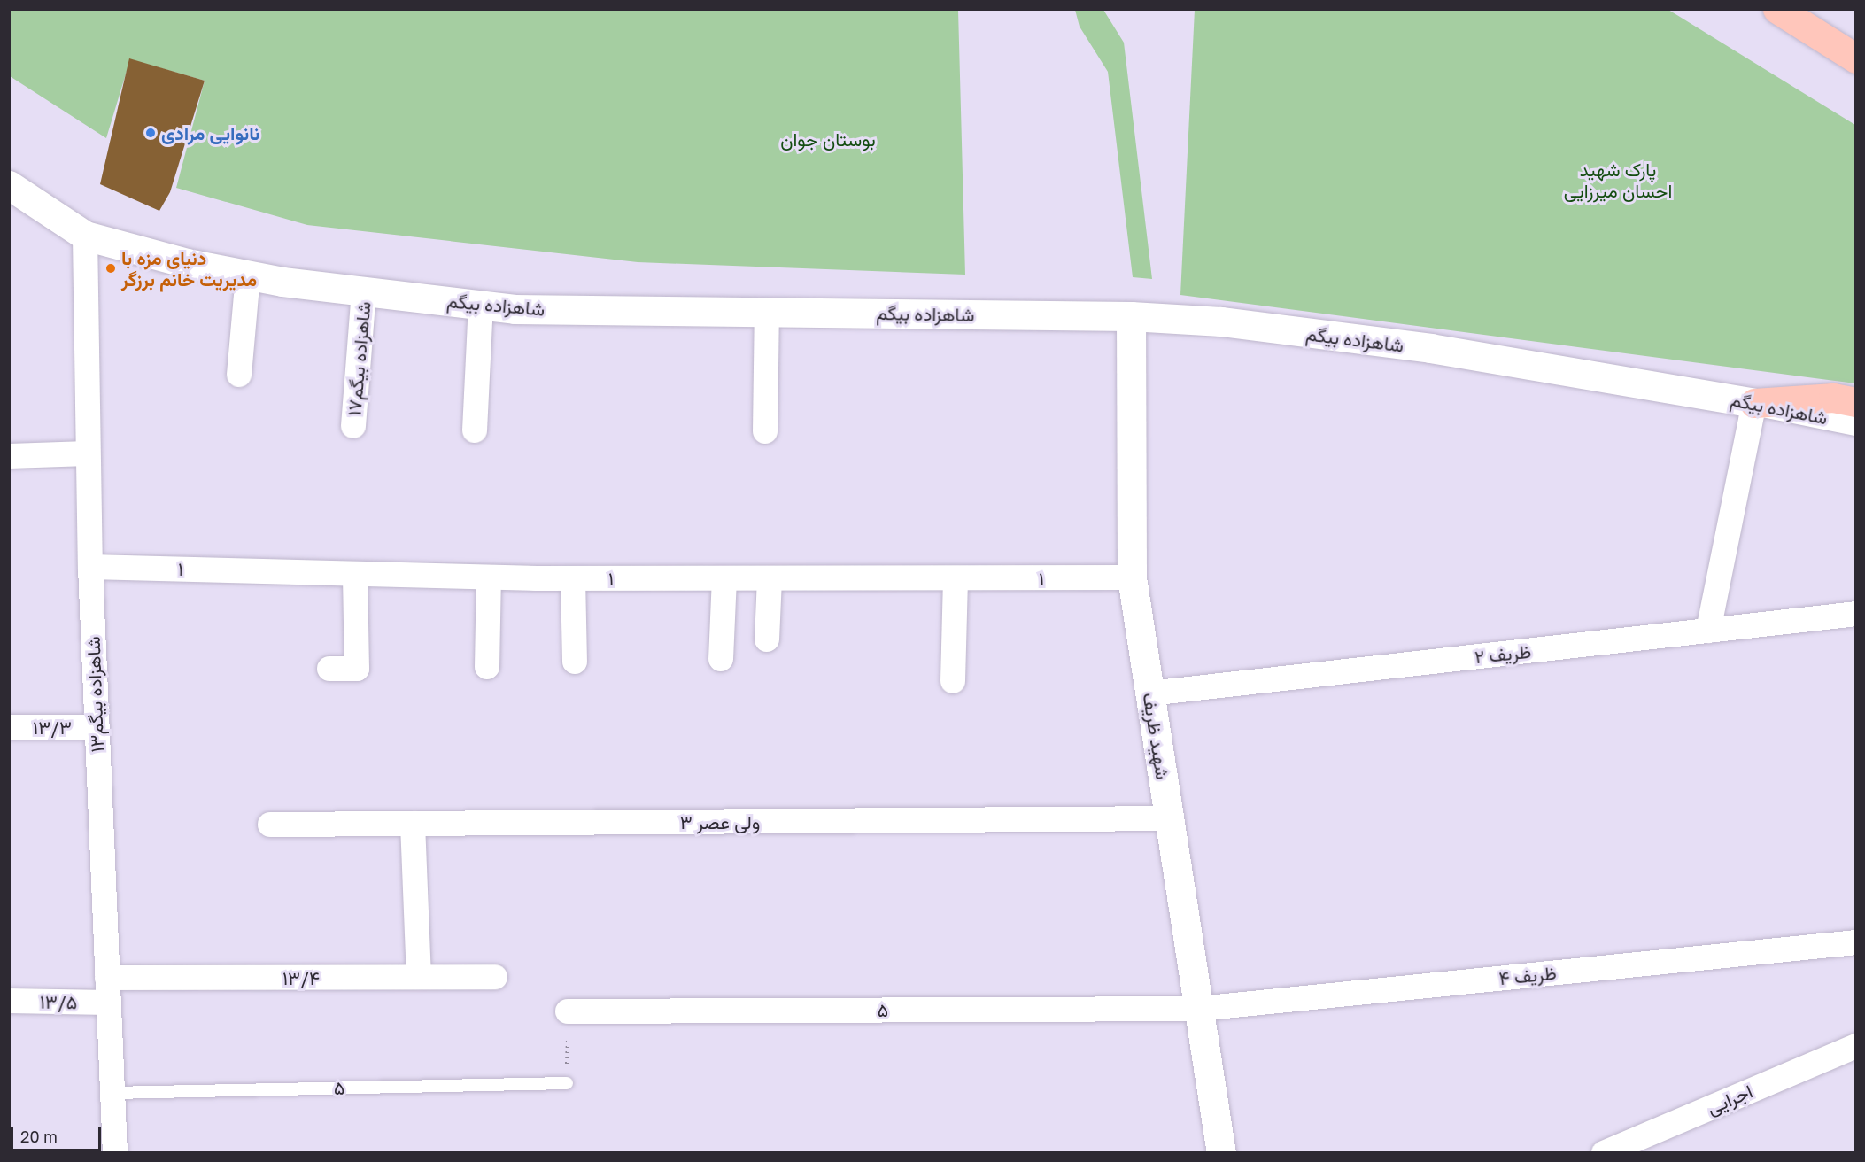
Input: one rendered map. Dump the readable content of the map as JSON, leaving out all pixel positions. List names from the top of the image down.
{
  "streets": {
    "street": [
      "شاهزاده بیگم",
      "شاهزاده بیگم۱۷",
      "۱",
      "ظریف ۲",
      "شاهزاده بیگم۱۳",
      "۱۳/۳",
      "شهید ظریف",
      "ولی عصر ۳",
      "ظریف ۴",
      "۱۳/۴",
      "۱۳/۵",
      "۵",
      "اجرایی"
    ]
  },
  "crossings": [
    ["شاهزاده بیگم", "شاهزاده بیگم۱۷"],
    ["شاهزاده بیگم", "شاهزاده بیگم۱۳"],
    ["شاهزاده بیگم", "شهید ظریف"],
    ["۱", "شاهزاده بیگم۱۳"],
    ["۱", "شهید ظریف"],
    ["ظریف ۲", "شهید ظریف"],
    ["شاهزاده بیگم۱۳", "۱۳/۳"],
    ["شاهزاده بیگم۱۳", "۱۳/۴"],
    ["شاهزاده بیگم۱۳", "۱۳/۵"],
    ["شاهزاده بیگم۱۳", "۵"],
    ["شهید ظریف", "ولی عصر ۳"],
    ["شهید ظریف", "ظریف ۴"],
    ["شهید ظریف", "۵"],
    ["ظریف ۴", "۵"],
    ["۱۳/۴", "۱۳/۵"]
  ],
  "parks": ["بوستان جوان", "پارک شهید احسان میرزایی"],
  "places": ["نانوایی مرادی", "دنیای مزه با مدیریت خانم برزگر"],
  "scale_bar": "20 m"
}
